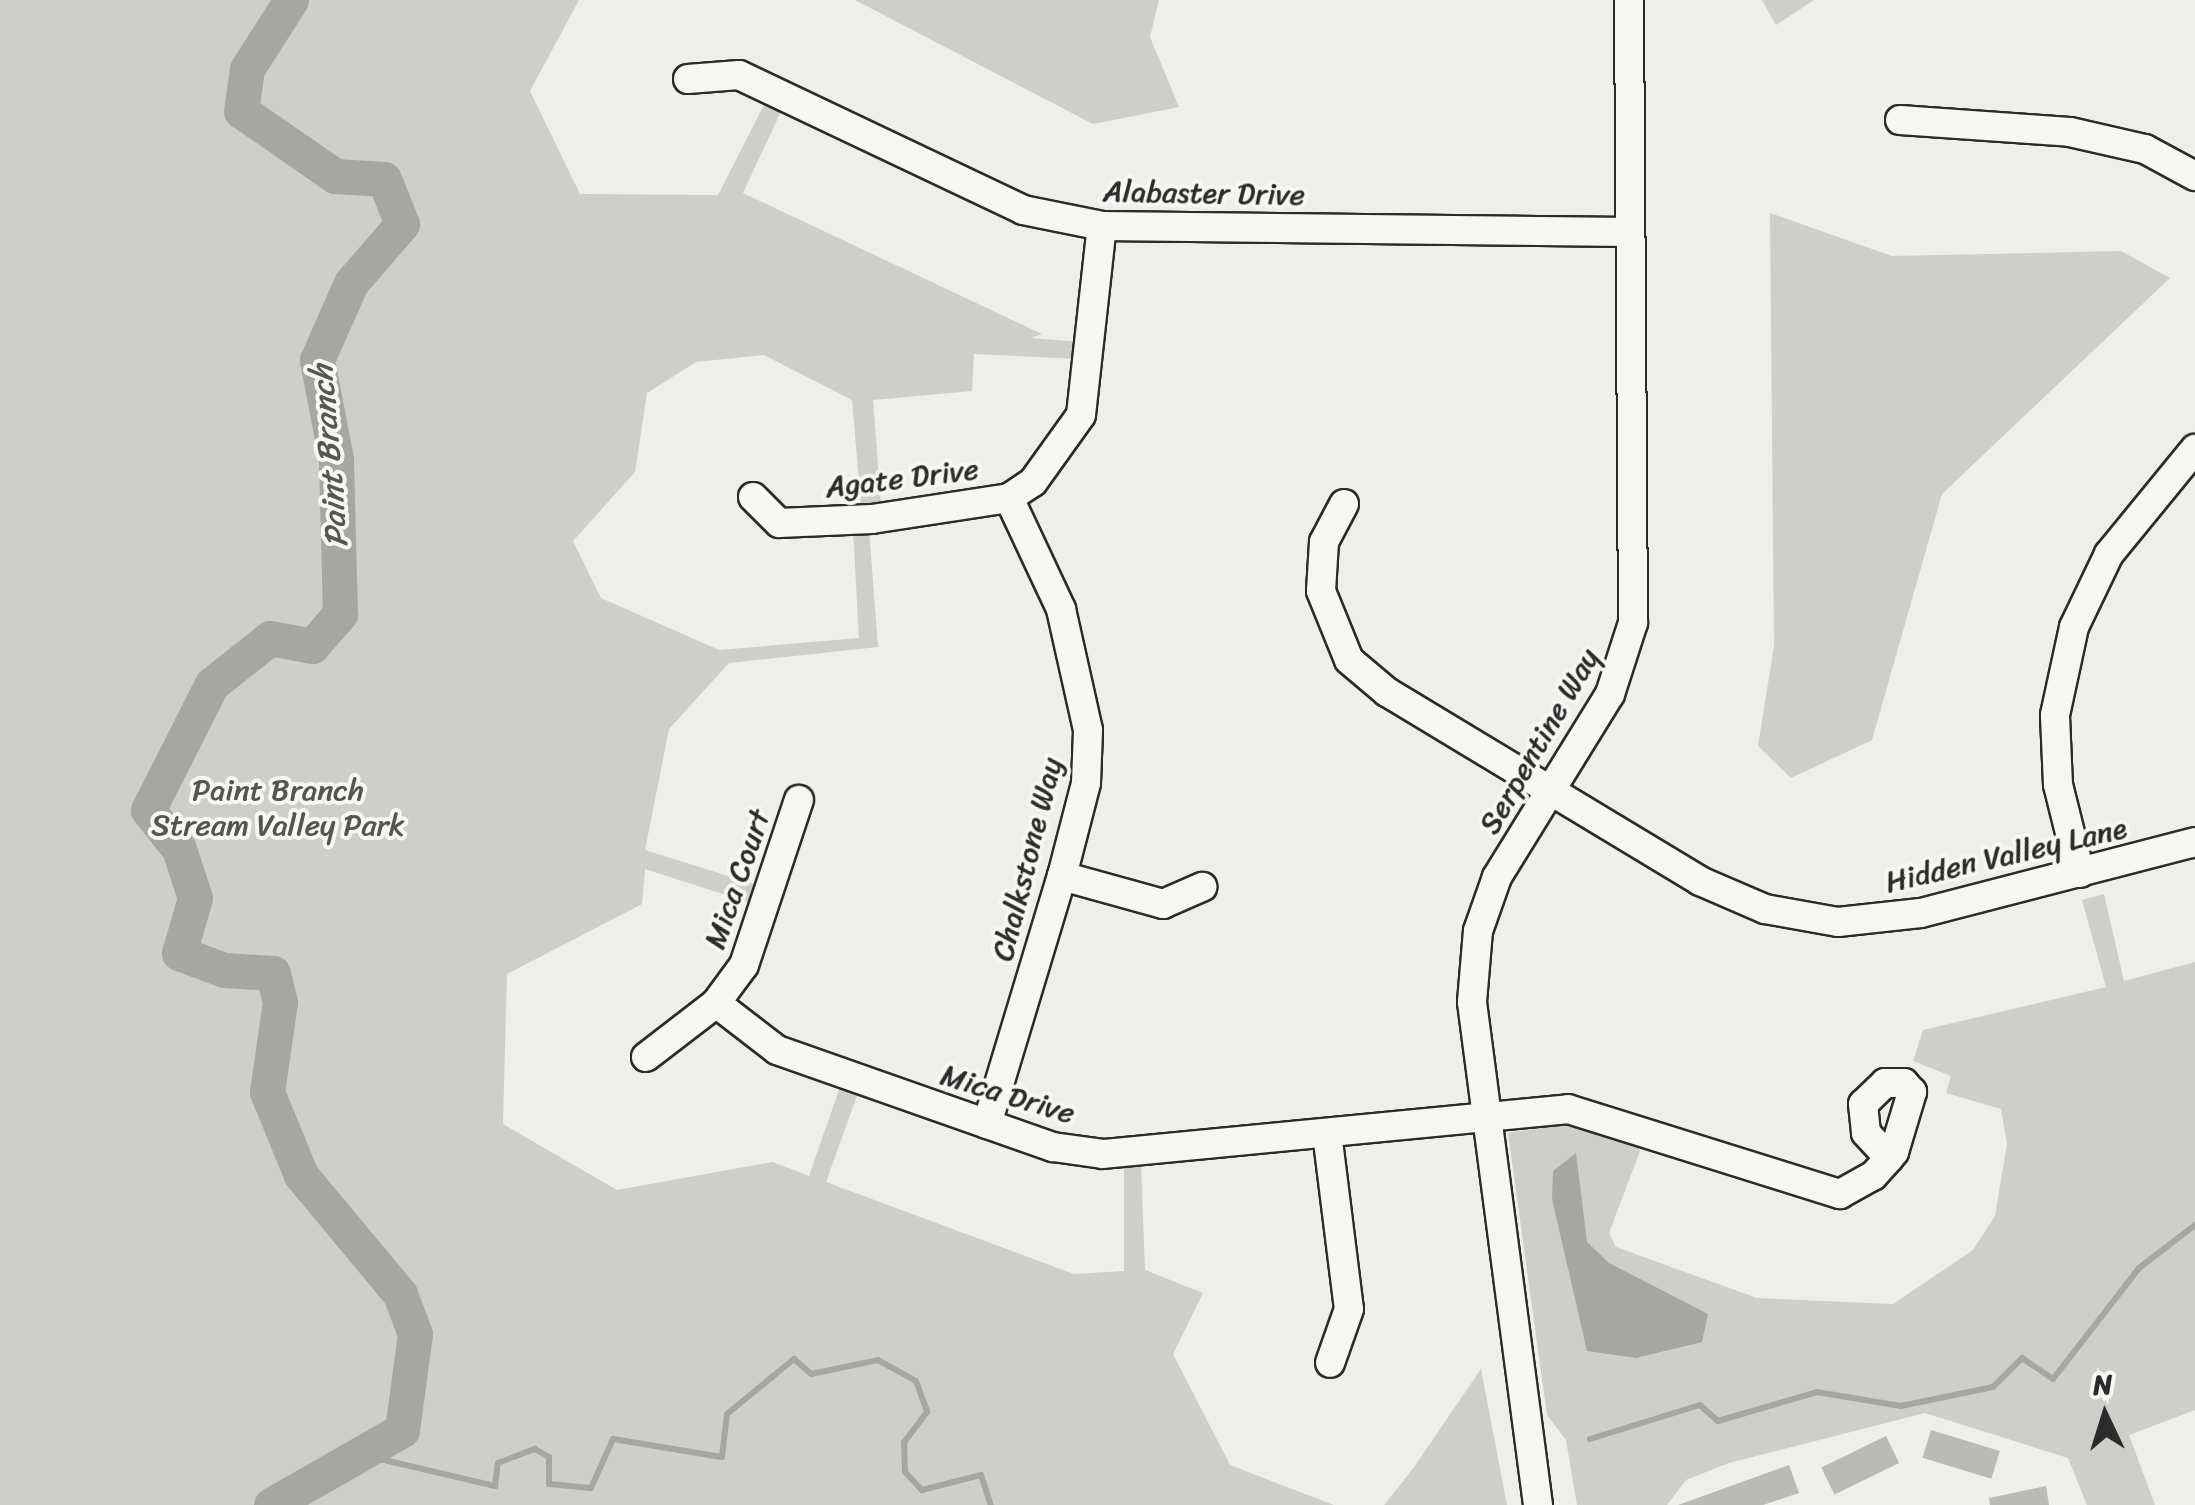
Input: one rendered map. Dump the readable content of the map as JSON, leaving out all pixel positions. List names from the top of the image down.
{
  "streets": {
    "street": [
      "Alabaster Drive",
      "Agate Drive",
      "Serpentine Way",
      "Hidden Valley Lane",
      "Chalkstone Way",
      "Mica Court",
      "Mica Drive"
    ]
  },
  "crossings": [
    ["Alabaster Drive", "Agate Drive"],
    ["Alabaster Drive", "Serpentine Way"],
    ["Agate Drive", "Chalkstone Way"],
    ["Serpentine Way", "Hidden Valley Lane"],
    ["Serpentine Way", "Mica Drive"],
    ["Chalkstone Way", "Mica Drive"],
    ["Mica Court", "Mica Drive"]
  ],
  "water": ["Paint Branch"],
  "parks": ["Paint Branch Stream Valley Park"],
  "north": "top"
}
